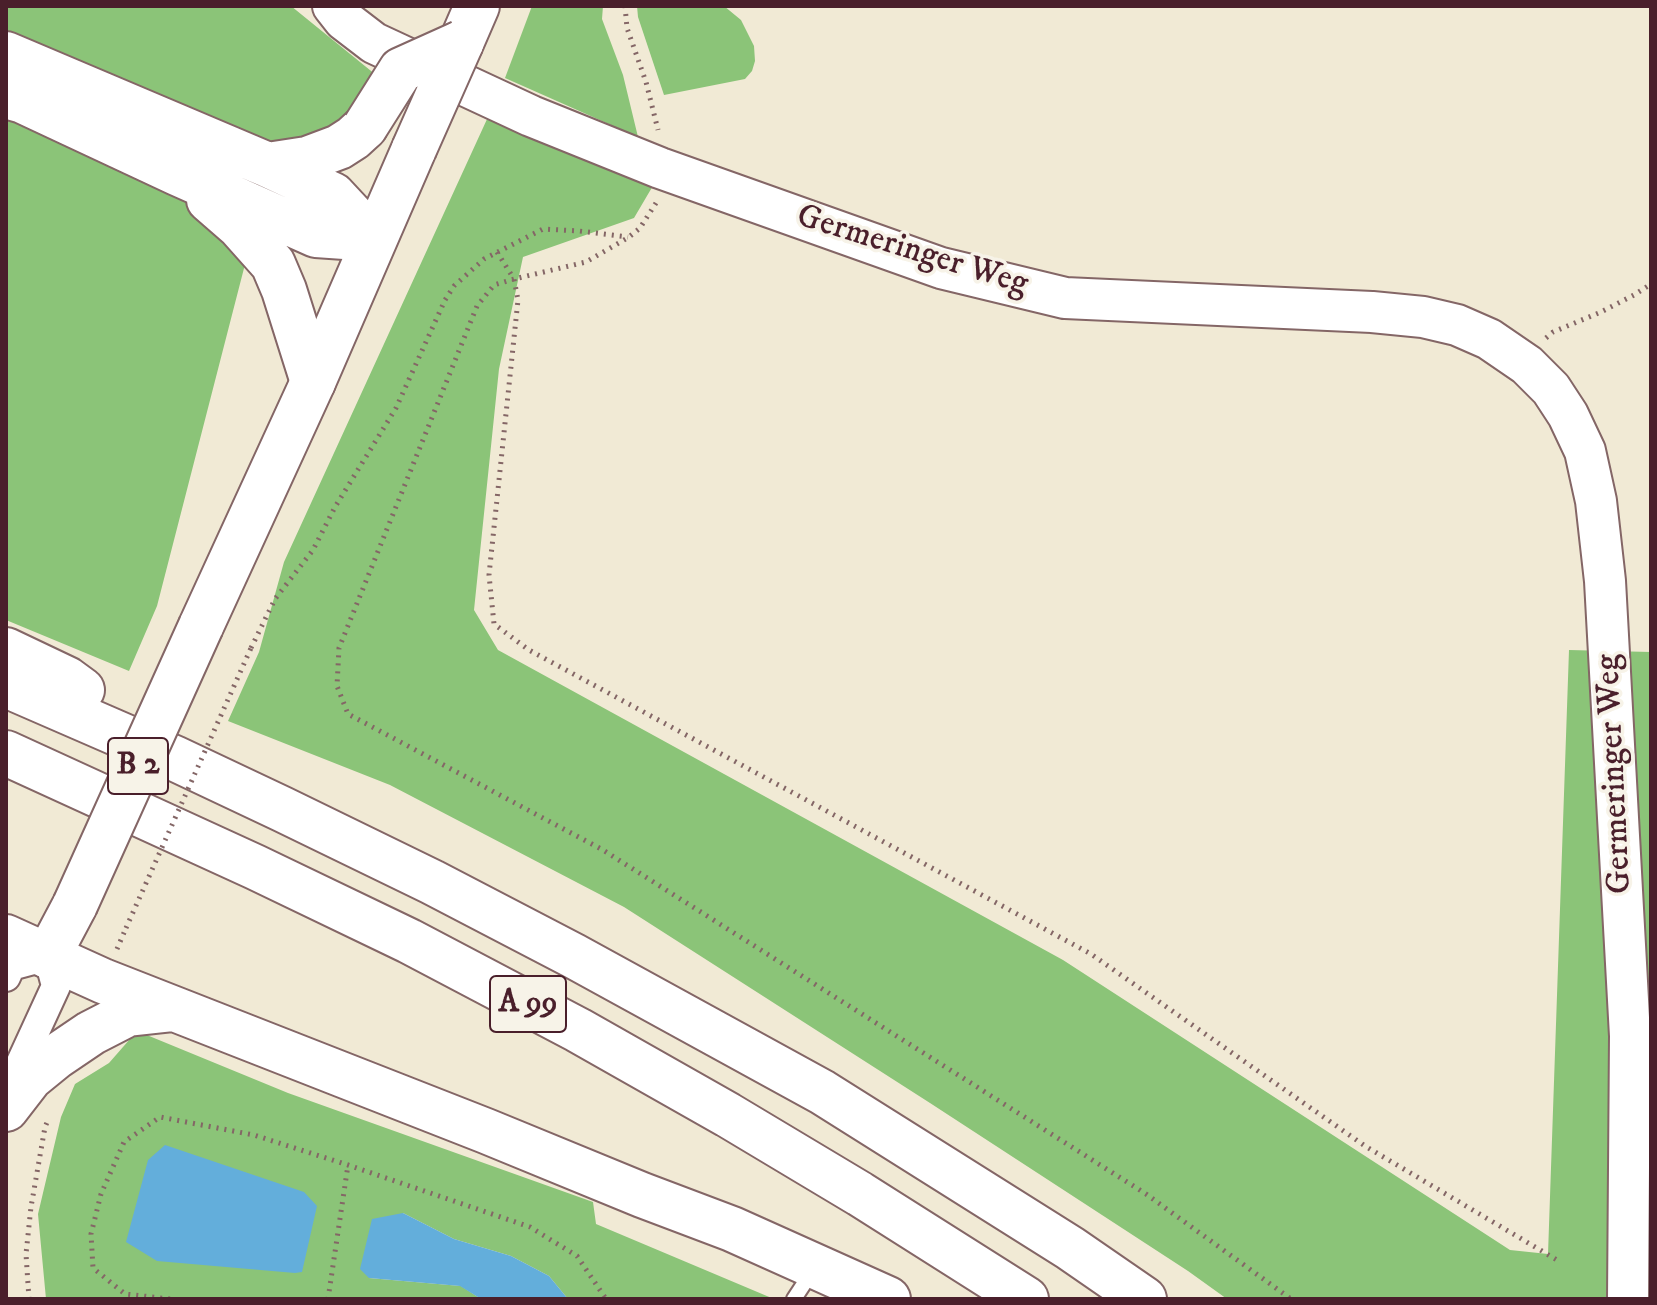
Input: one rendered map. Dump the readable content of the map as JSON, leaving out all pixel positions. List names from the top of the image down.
{
  "streets": {
    "main road": ["B 2", "A 99"],
    "street": ["Germeringer Weg"]
  }
}
